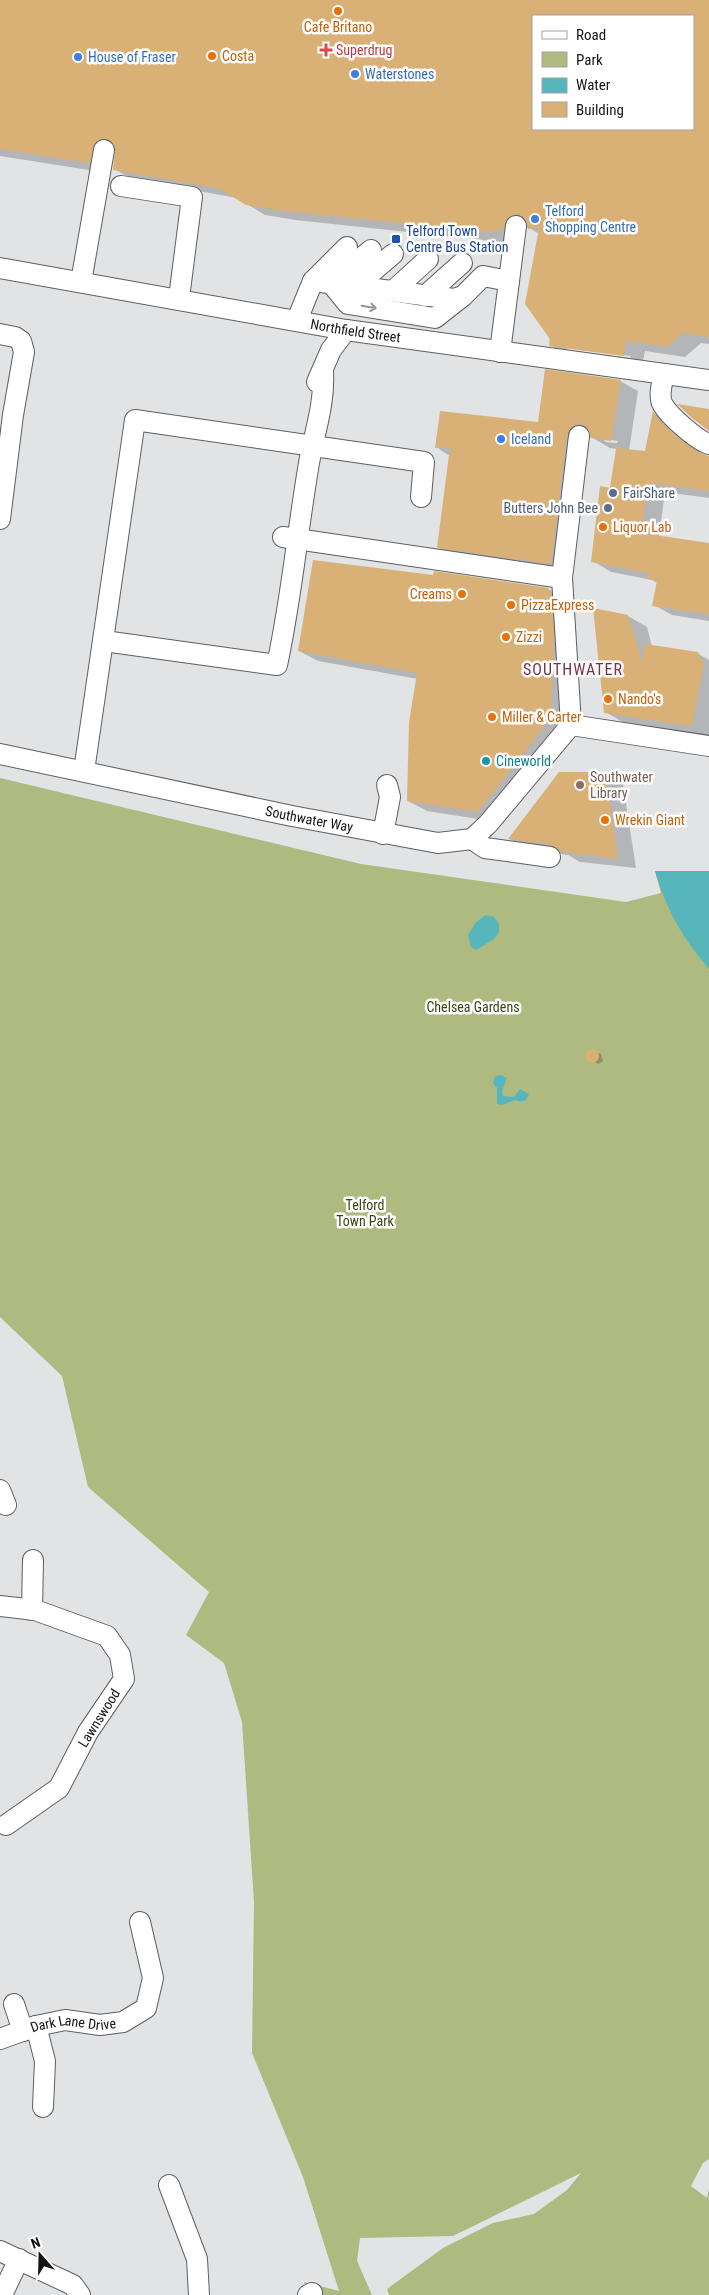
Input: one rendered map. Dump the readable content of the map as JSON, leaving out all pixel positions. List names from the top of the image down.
{
  "streets": {
    "street": [
      "Northfield Street",
      "Southwater Way",
      "Lawnswood",
      "Dark Lane Drive"
    ]
  },
  "districts": ["SOUTHWATER"],
  "parks": ["Chelsea Gardens", "Telford Town Park"],
  "places": {
    "other": [
      "Cafe Britano",
      "Costa",
      "House of Fraser",
      "Waterstones",
      "Telford Shopping Centre",
      "Iceland",
      "FairShare",
      "Butters John Bee",
      "Liquor Lab",
      "Creams",
      "PizzaExpress",
      "Zizzi",
      "Nando's",
      "Miller & Carter",
      "Cineworld",
      "Southwater Library",
      "Wrekin Giant"
    ],
    "health": ["Superdrug"],
    "transit": ["Telford Town Centre Bus Station"]
  },
  "legend": [
    "Road",
    "Park",
    "Water",
    "Building"
  ],
  "north": "top"
}
